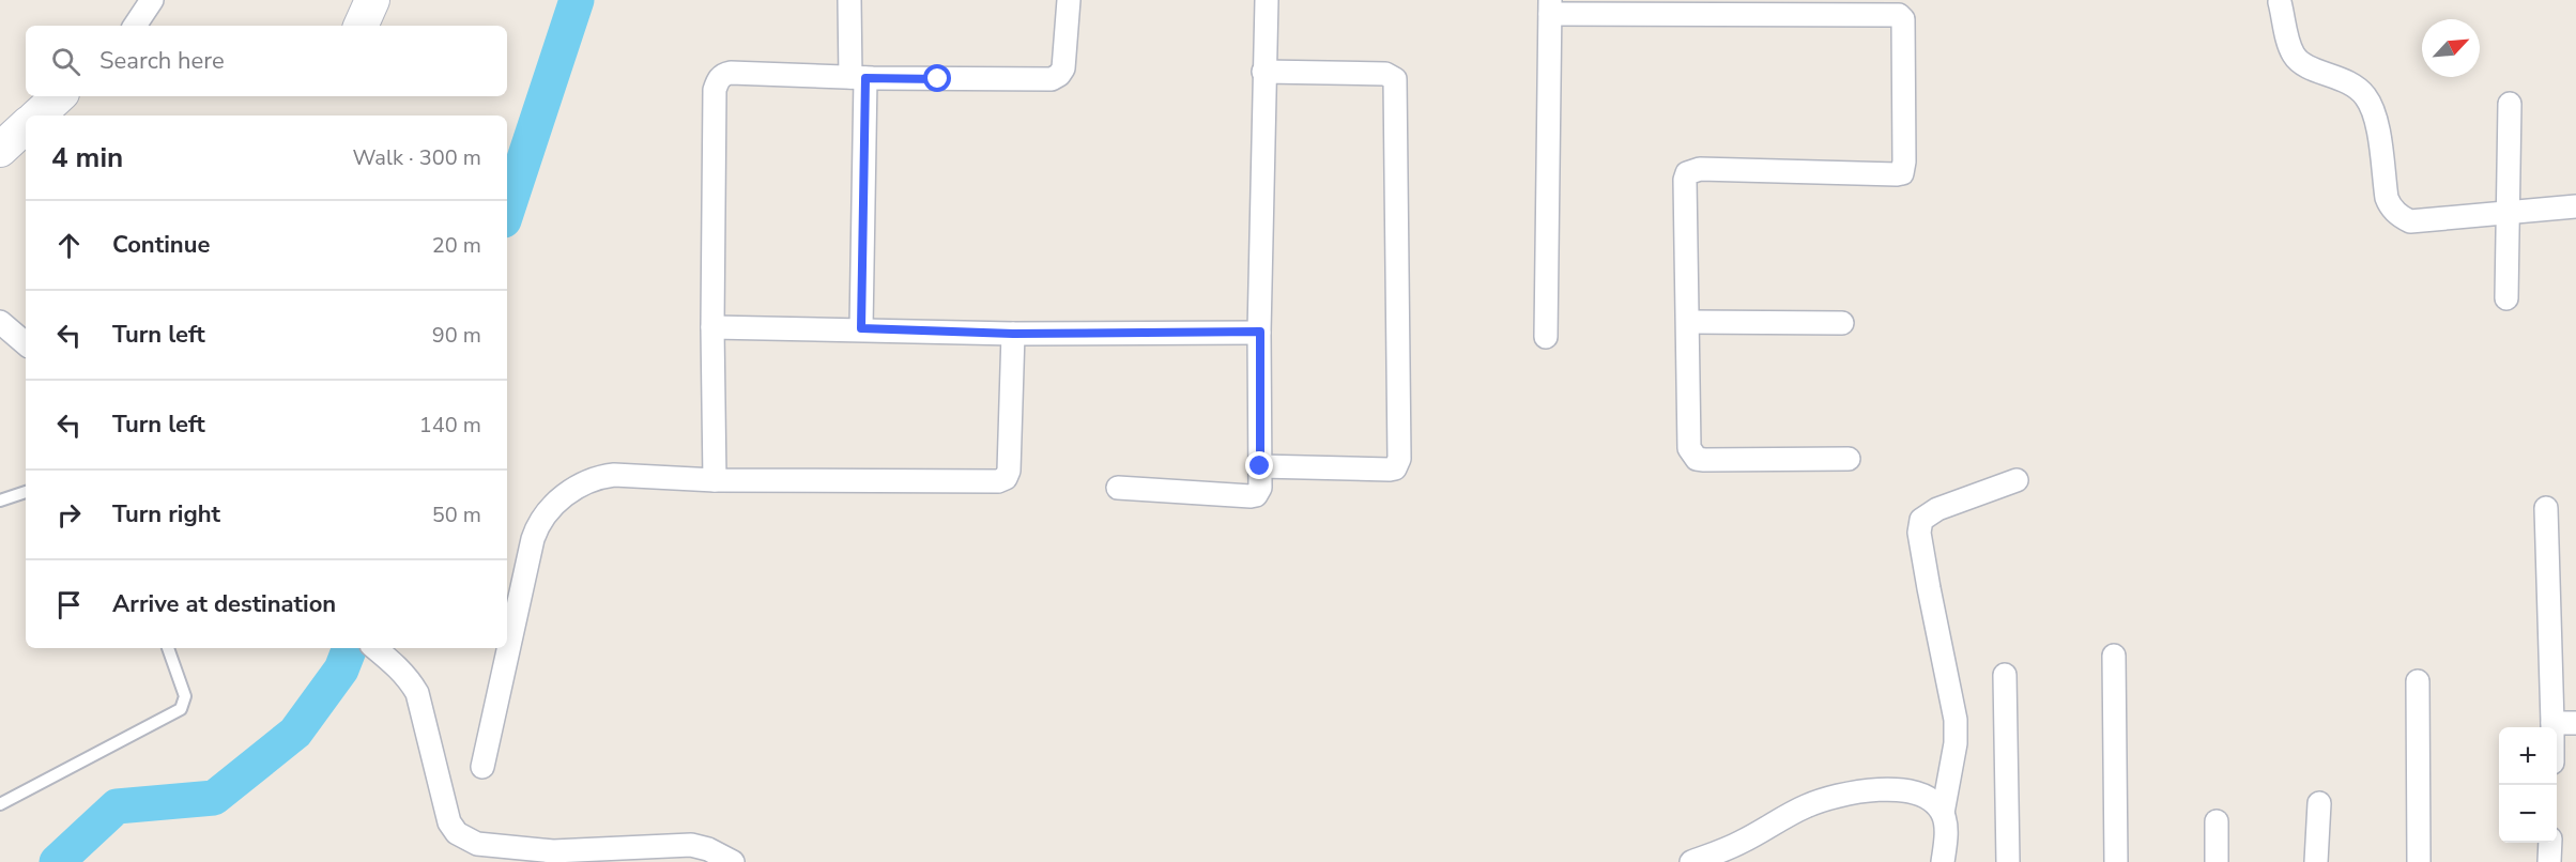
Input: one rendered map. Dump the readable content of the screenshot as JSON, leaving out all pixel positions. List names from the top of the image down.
{
  "north": "top right",
  "page": {
    "search": "Search here",
    "heading": ["4 min", "Walk · 300 m"],
    "list": [
      ["Continue", "20 m"],
      ["Turn left", "90 m"],
      ["Turn left", "140 m"],
      ["Turn right", "50 m"],
      "Arrive at destination"
    ],
    "map_buttons": ["+", "−"]
  }
}
